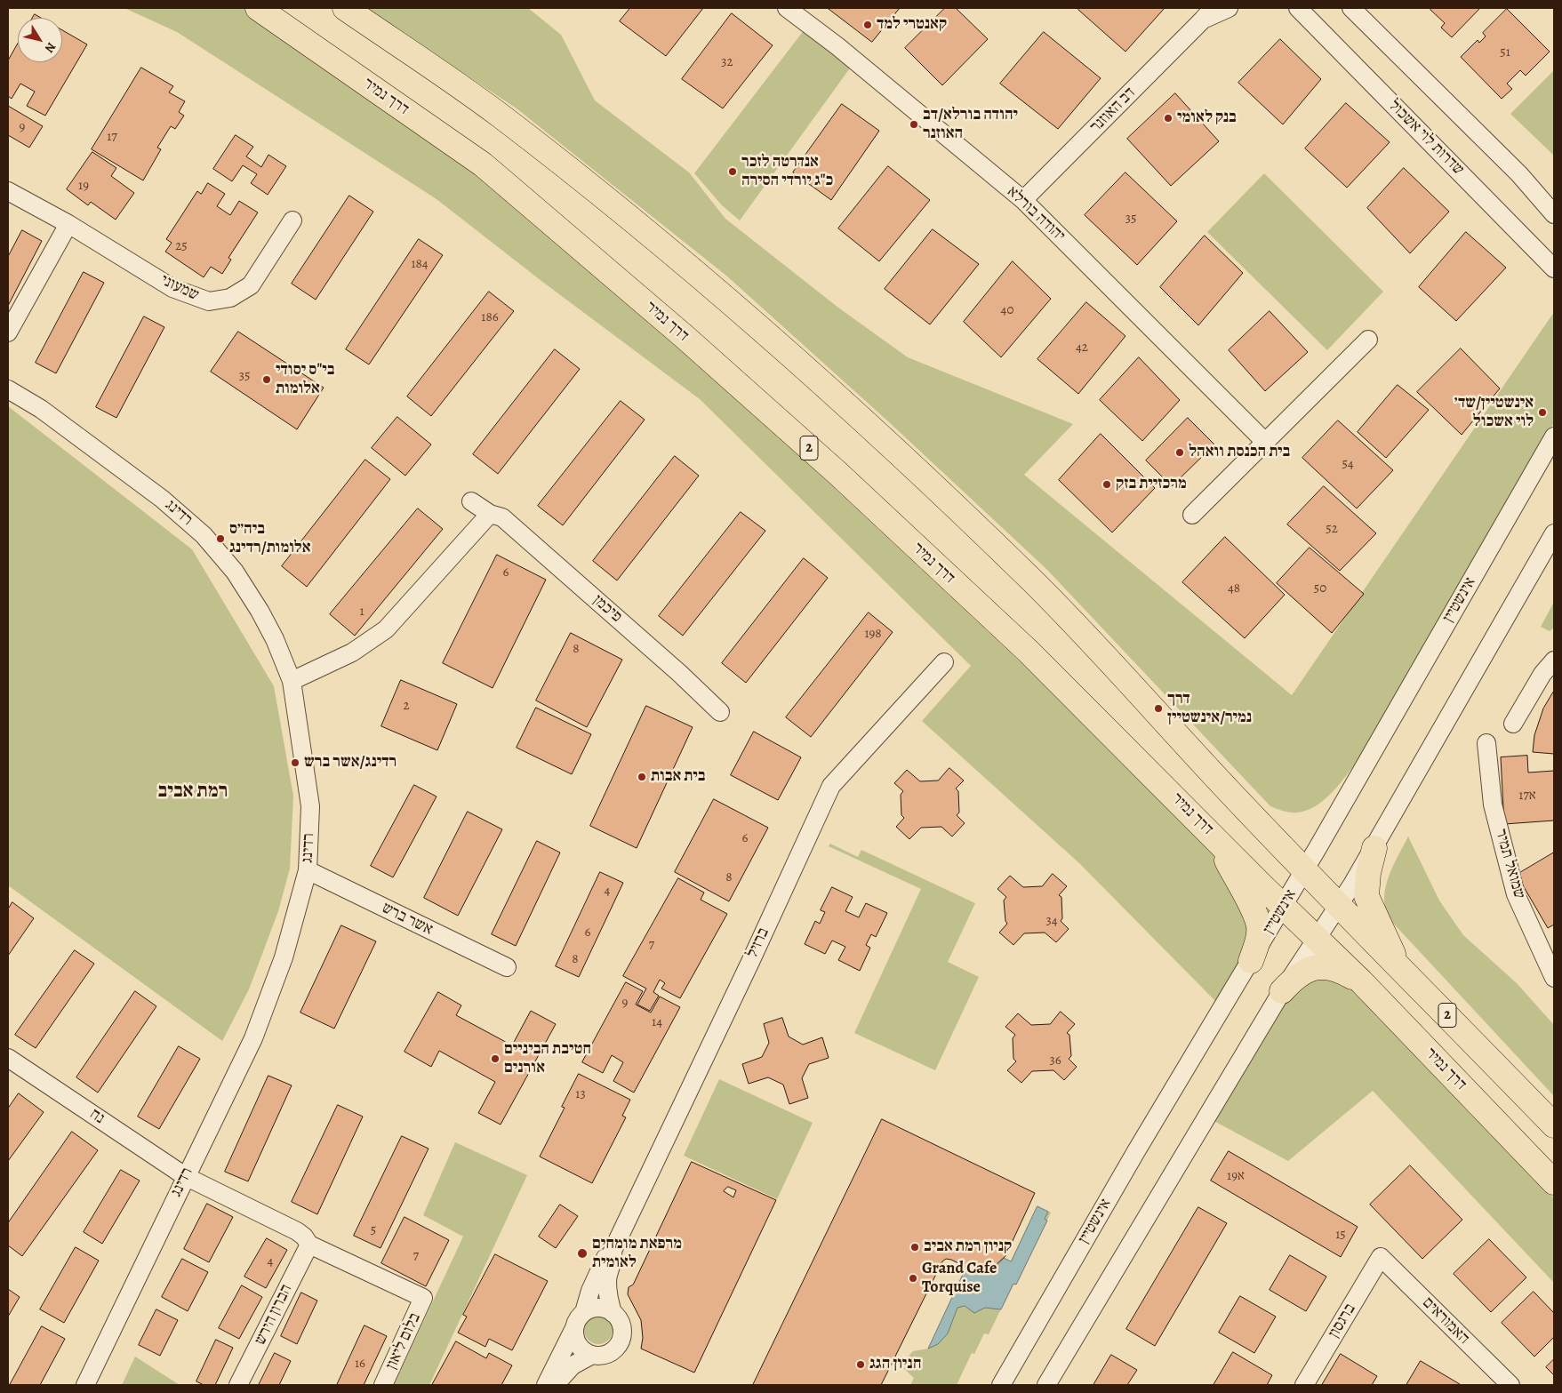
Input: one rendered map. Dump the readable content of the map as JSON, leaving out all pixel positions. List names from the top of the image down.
{
  "streets": {
    "highway": ["דרך נמיר", "2"],
    "street": [
      "דב האוזנר",
      "שדרות לוי אשכול",
      "יהודה בורלא",
      "שמעוני",
      "רדינג",
      "אינשטיין",
      "פיכמן",
      "שמואל תמיר",
      "אשר ברש",
      "ברזיל",
      "נח",
      "הברון הירש",
      "ברגסון",
      "האמוראים",
      "בלום ליאון"
    ]
  },
  "crossings": [
    ["דרך נמיר", "אינשטיין"],
    ["דב האוזנר", "יהודה בורלא"],
    ["2", "אינשטיין"],
    ["רדינג", "אשר ברש"],
    ["רדינג", "נח"],
    ["הברון הירש", "בלום ליאון"],
    ["ברגסון", "האמוראים"]
  ],
  "districts": ["רמת אביב"],
  "places": [
    "קאנטרי למד",
    "בנק לאומי",
    "יהודה בורלא/דב האוזנר",
    "אנדרטה לזכר כ\"ג יורדי הסירה",
    "בי\"ס יסודי אלומות",
    "אינשטיין/שד׳ לוי אשכול",
    "בית הכנסת וואהל",
    "מרכזיית בזק",
    "ביה״ס אלומות/רדינג",
    "דרך נמיר/אינשטיין",
    "רדינג/אשר ברש",
    "בית אבות",
    "חטיבת הביניים אורנים",
    "קניון רמת אביב",
    "מרפאת מומחים לאומית",
    "Grand Cafe Torquise",
    "חניון הגג"
  ],
  "house_numbers": [
    "51",
    "32",
    "9",
    "17",
    "19",
    "35",
    "25",
    "184",
    "40",
    "186",
    "42",
    "35",
    "54",
    "52",
    "6",
    "48",
    "50",
    "1",
    "198",
    "8",
    "2",
    "17א",
    "6",
    "8",
    "4",
    "34",
    "6",
    "7",
    "8",
    "9",
    "14",
    "36",
    "13",
    "19א",
    "5",
    "15",
    "7",
    "4",
    "16"
  ],
  "north": "bottom right"
}
